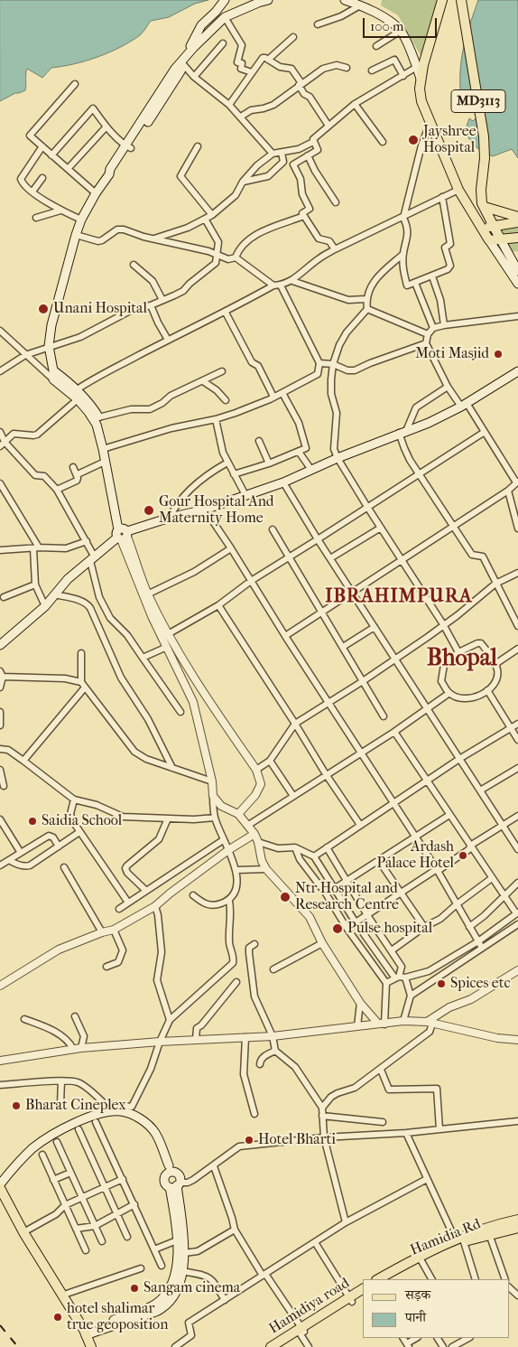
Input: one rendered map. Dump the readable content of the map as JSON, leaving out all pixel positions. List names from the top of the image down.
{
  "streets": {
    "main road": ["MD3113", "Hamidia Rd", "Hamidiya road"]
  },
  "districts": ["IBRAHIMPURA", "Bhopal"],
  "places": [
    "Jayshree Hospital",
    "Unani Hospital",
    "Moti Masjid",
    "Gour Hospital And Maternity Home",
    "Saidia School",
    "Ardash Palace Hotel",
    "Ntr Hospital and Research Centre",
    "Pulse hospital",
    "Spices etc",
    "Bharat Cineplex",
    "Hotel Bharti",
    "Sangam cinema",
    "hotel shalimar true geoposition"
  ],
  "legend": ["सड़क", "पानी"],
  "scale_bar": "100 m"
}
